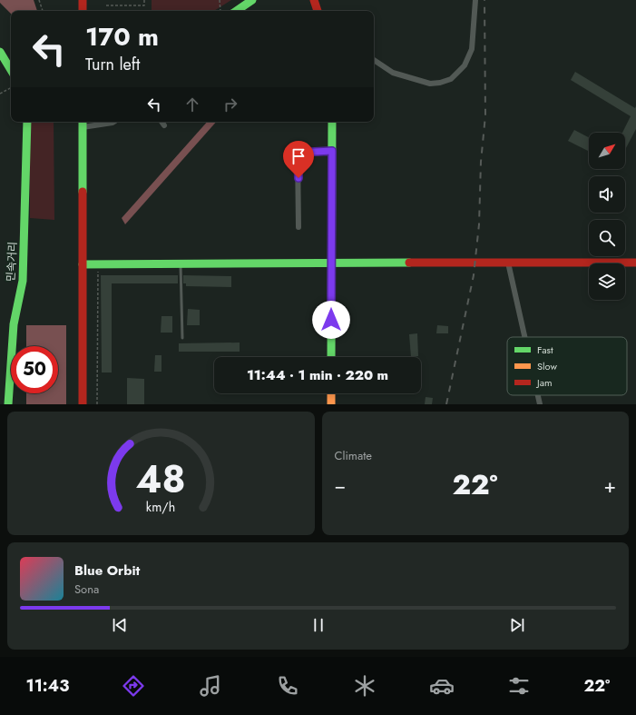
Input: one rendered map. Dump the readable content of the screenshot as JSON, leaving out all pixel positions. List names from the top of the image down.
{
  "streets": {
    "street": ["민속거리"]
  },
  "legend": ["Fast", "Slow", "Jam"],
  "north": "top right",
  "page": {
    "turn": ["170 m", "Turn left"],
    "limit": "50",
    "trip": "11:44 · 1 min · 220 m",
    "tile": "Climate",
    "heat": ["−", "22°", "+"],
    "song": ["Blue Orbit", "Sona"],
    "tabs": ["11:43", "22°"],
    "gauge": ["48", "km/h"]
  }
}
